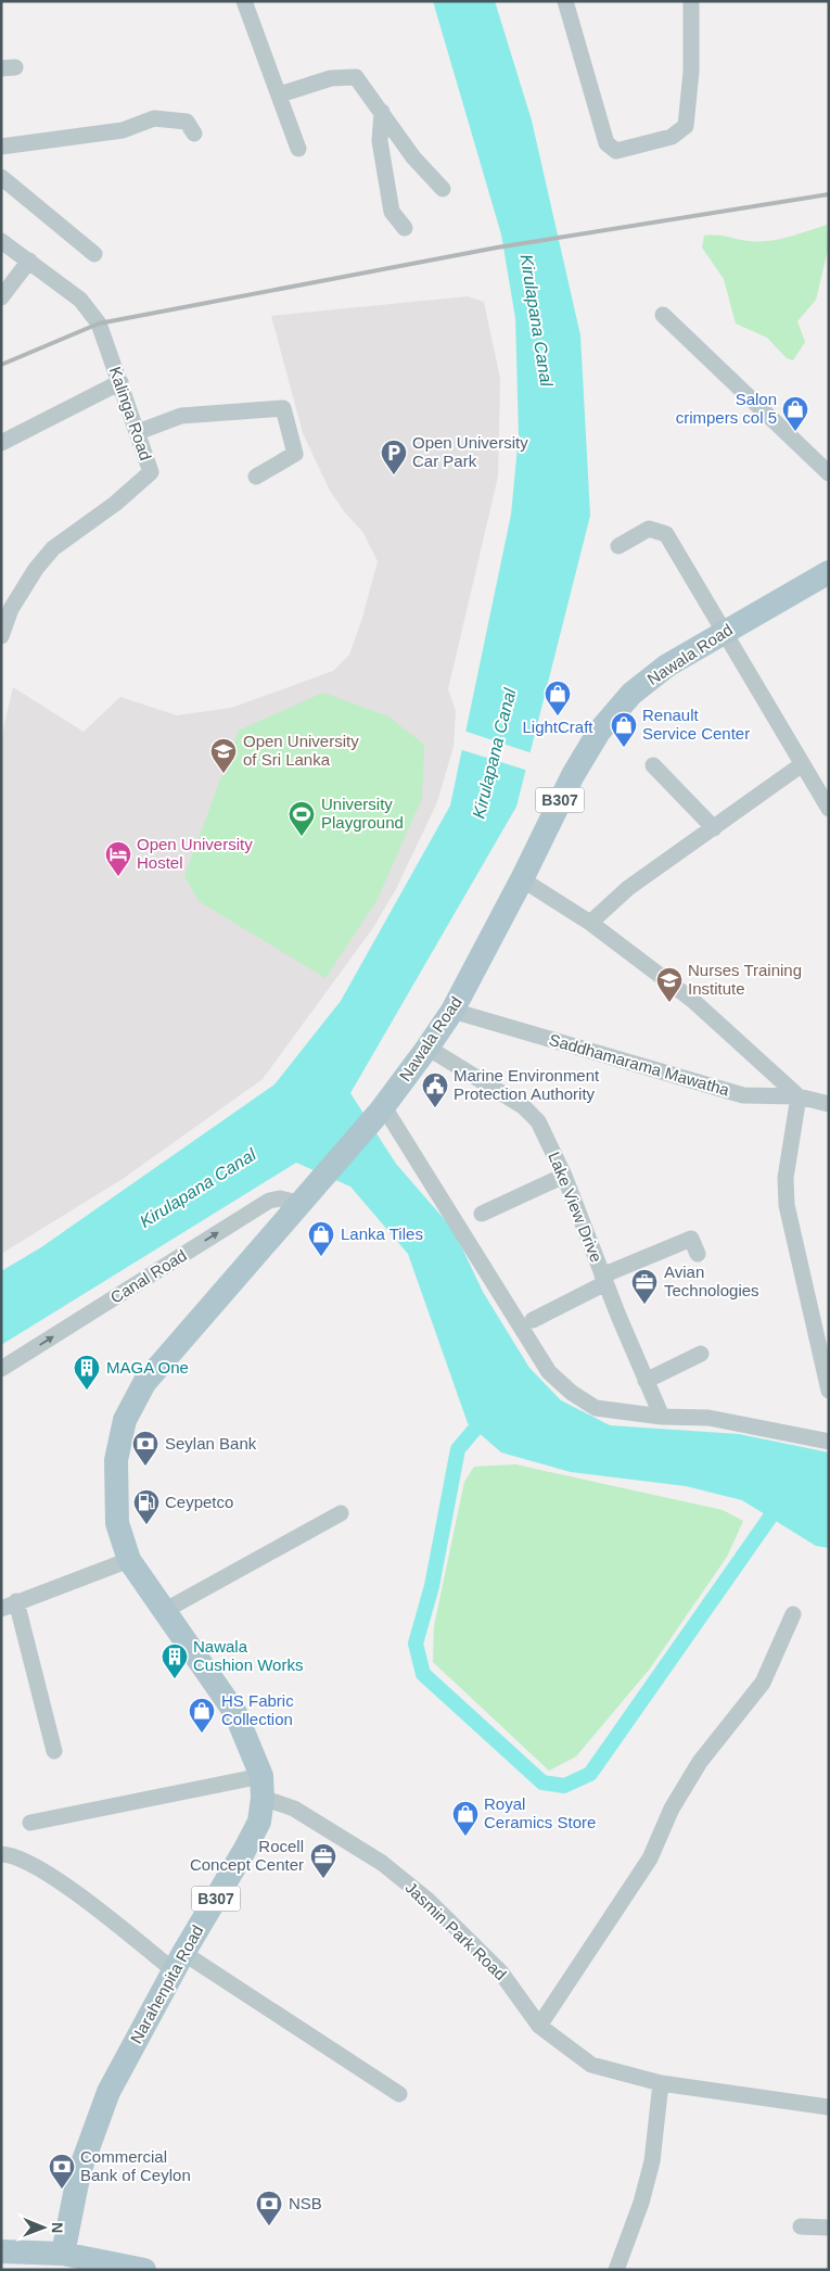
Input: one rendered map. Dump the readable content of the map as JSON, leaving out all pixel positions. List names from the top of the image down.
{
  "streets": {
    "main road": ["Nawala Road", "B307", "Narahenpita Road"],
    "street": [
      "Kalinga Road",
      "Saddhamarama Mawatha",
      "Lake View Drive",
      "Canal Road",
      "Jasmin Park Road"
    ]
  },
  "crossings": [
    ["Nawala Road", "B307"],
    ["Nawala Road", "Saddhamarama Mawatha"],
    ["Nawala Road", "Lake View Drive"],
    ["Nawala Road", "Canal Road"],
    ["B307", "Jasmin Park Road"],
    ["B307", "Narahenpita Road"],
    ["Jasmin Park Road", "Narahenpita Road"]
  ],
  "one_way": ["Canal Road"],
  "water": ["Kirulapana Canal"],
  "places": {
    "shop": [
      "Salon crimpers col 5",
      "LightCraft",
      "Renault Service Center",
      "Lanka Tiles",
      "HS Fabric Collection",
      "Royal Ceramics Store"
    ],
    "parking": ["Open University Car Park"],
    "school or university": ["Open University of Sri Lanka", "Nurses Training Institute"],
    "sports": ["University Playground"],
    "hotel": ["Open University Hostel"],
    "public building": ["Marine Environment Protection Authority"],
    "office": ["Avian Technologies", "Rocell Concept Center"],
    "building": ["MAGA One", "Nawala Cushion Works"],
    "bank": ["Seylan Bank", "Commercial Bank of Ceylon", "NSB"],
    "fuel station": ["Ceypetco"]
  },
  "north": "right"
}
